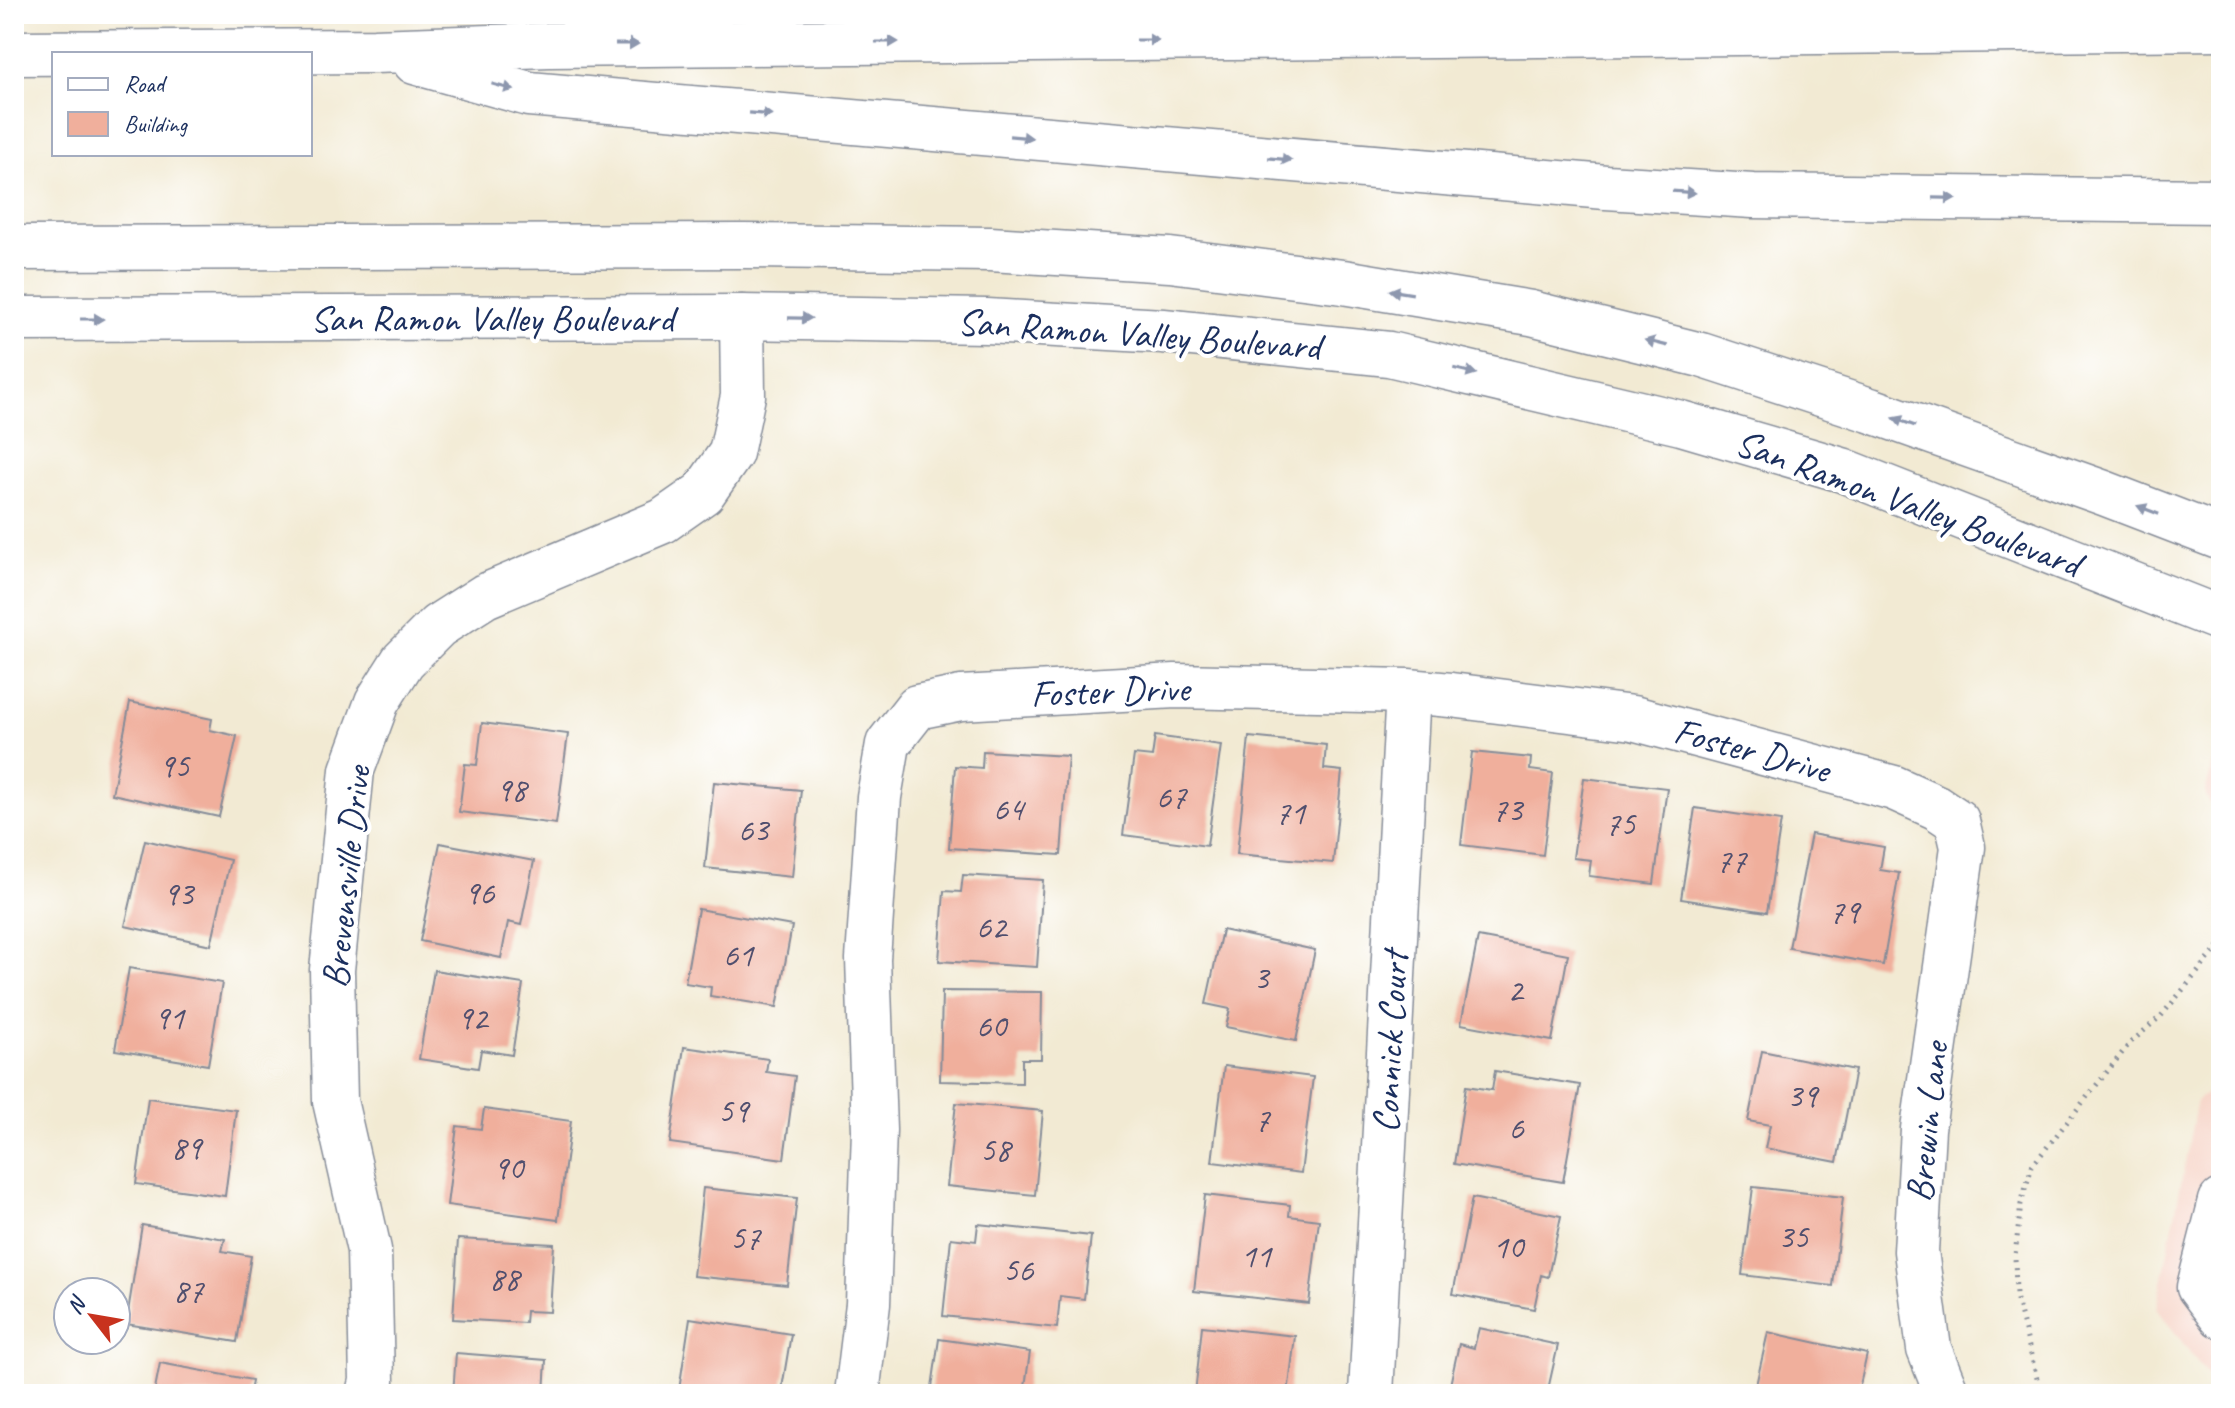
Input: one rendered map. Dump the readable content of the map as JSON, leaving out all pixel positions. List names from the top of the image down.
{
  "streets": {
    "main road": [
      "San Ramon Valley Boulevard",
      "Foster Drive",
      "Brevensville Drive",
      "Connick Court",
      "Brewin Lane"
    ]
  },
  "crossings": [
    ["San Ramon Valley Boulevard", "Brevensville Drive"],
    ["Foster Drive", "Connick Court"],
    ["Foster Drive", "Brewin Lane"]
  ],
  "house_numbers": [
    "95",
    "98",
    "67",
    "64",
    "73",
    "71",
    "75",
    "63",
    "77",
    "96",
    "93",
    "79",
    "62",
    "61",
    "3",
    "2",
    "91",
    "92",
    "60",
    "39",
    "59",
    "7",
    "6",
    "89",
    "58",
    "90",
    "35",
    "57",
    "10",
    "11",
    "56",
    "88",
    "87"
  ],
  "legend": ["Road", "Building"],
  "north": "top left"
}
